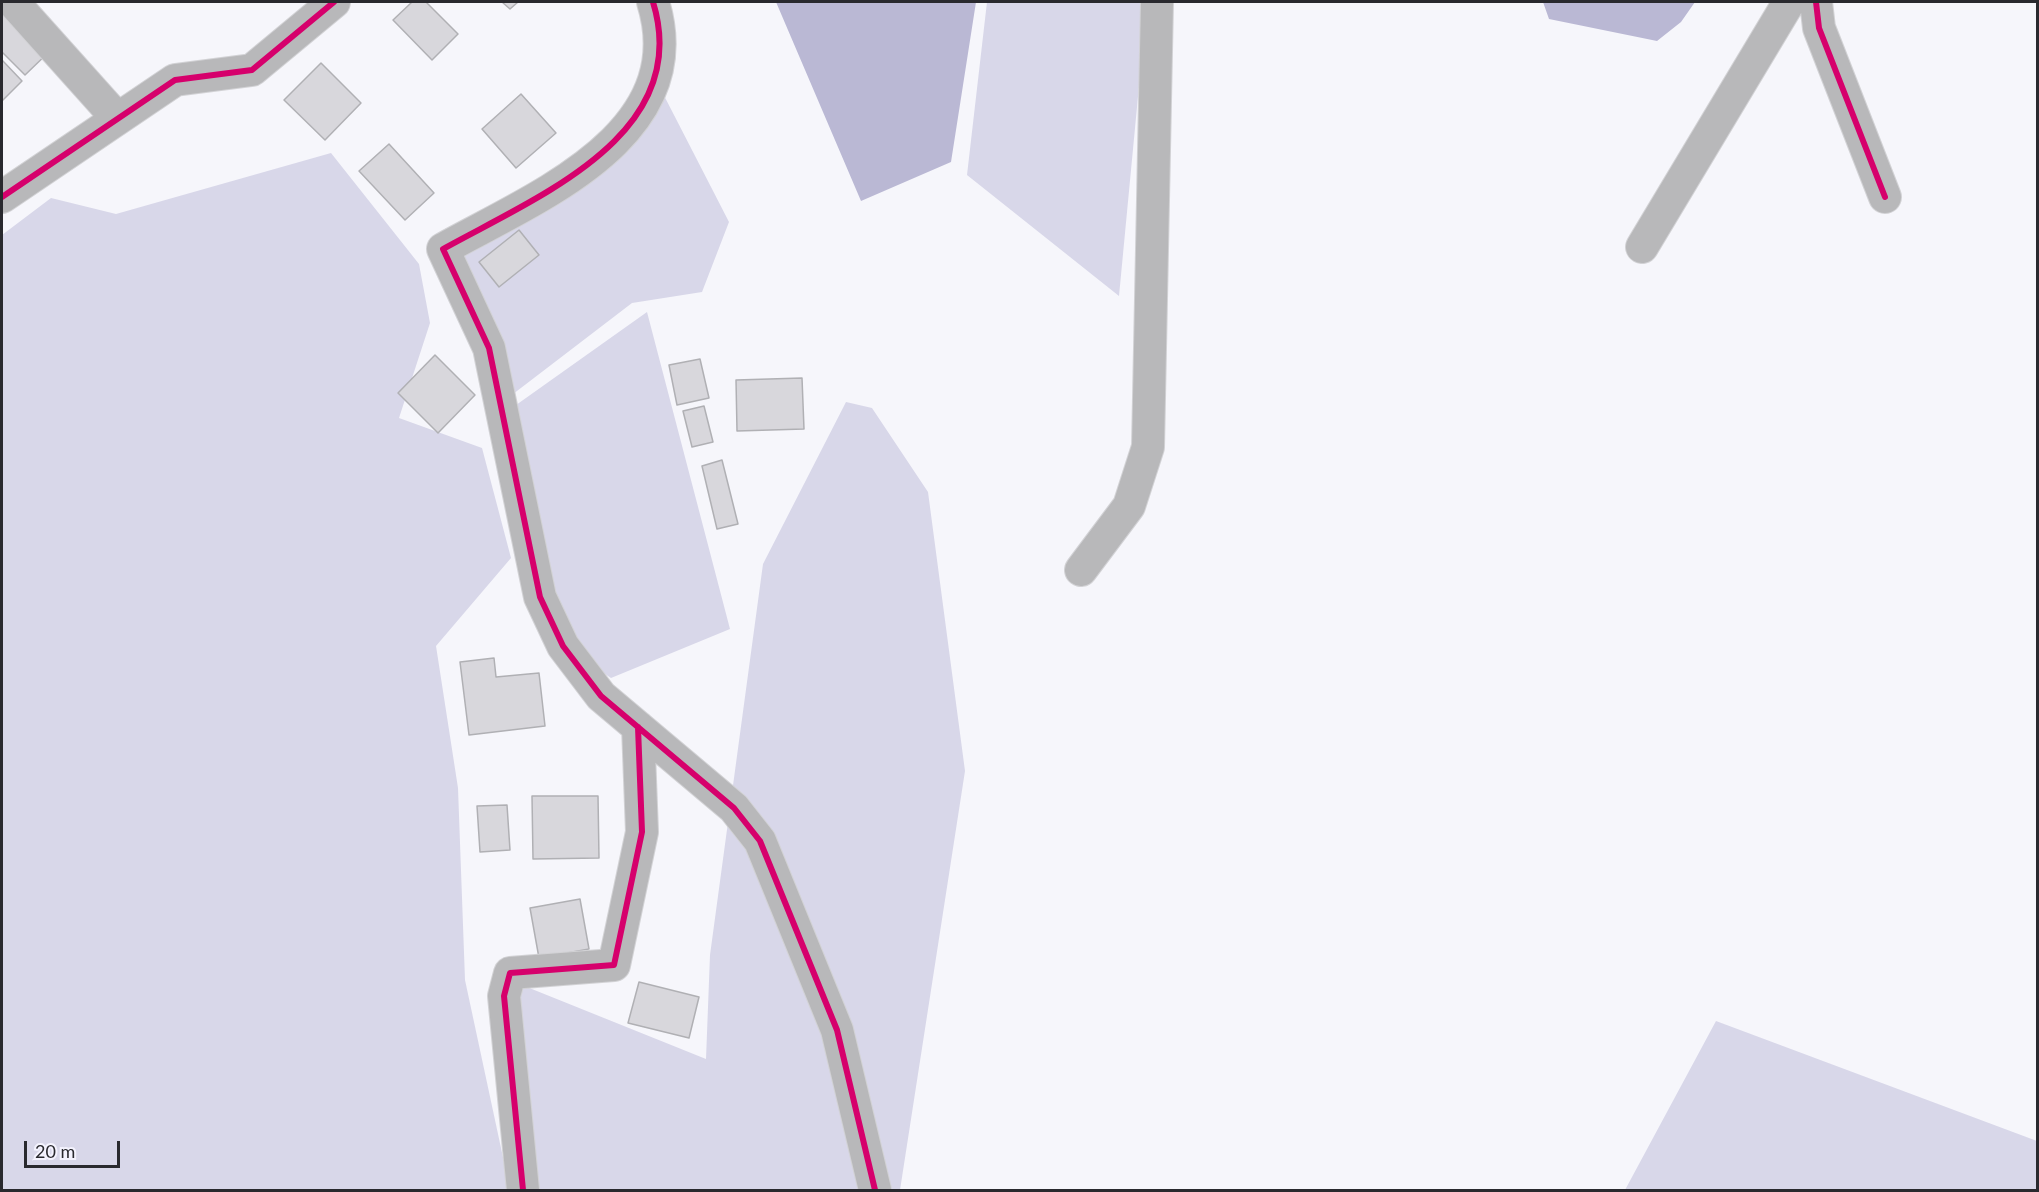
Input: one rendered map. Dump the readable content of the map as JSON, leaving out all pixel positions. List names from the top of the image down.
{
  "scale_bar": "20 m"
}
